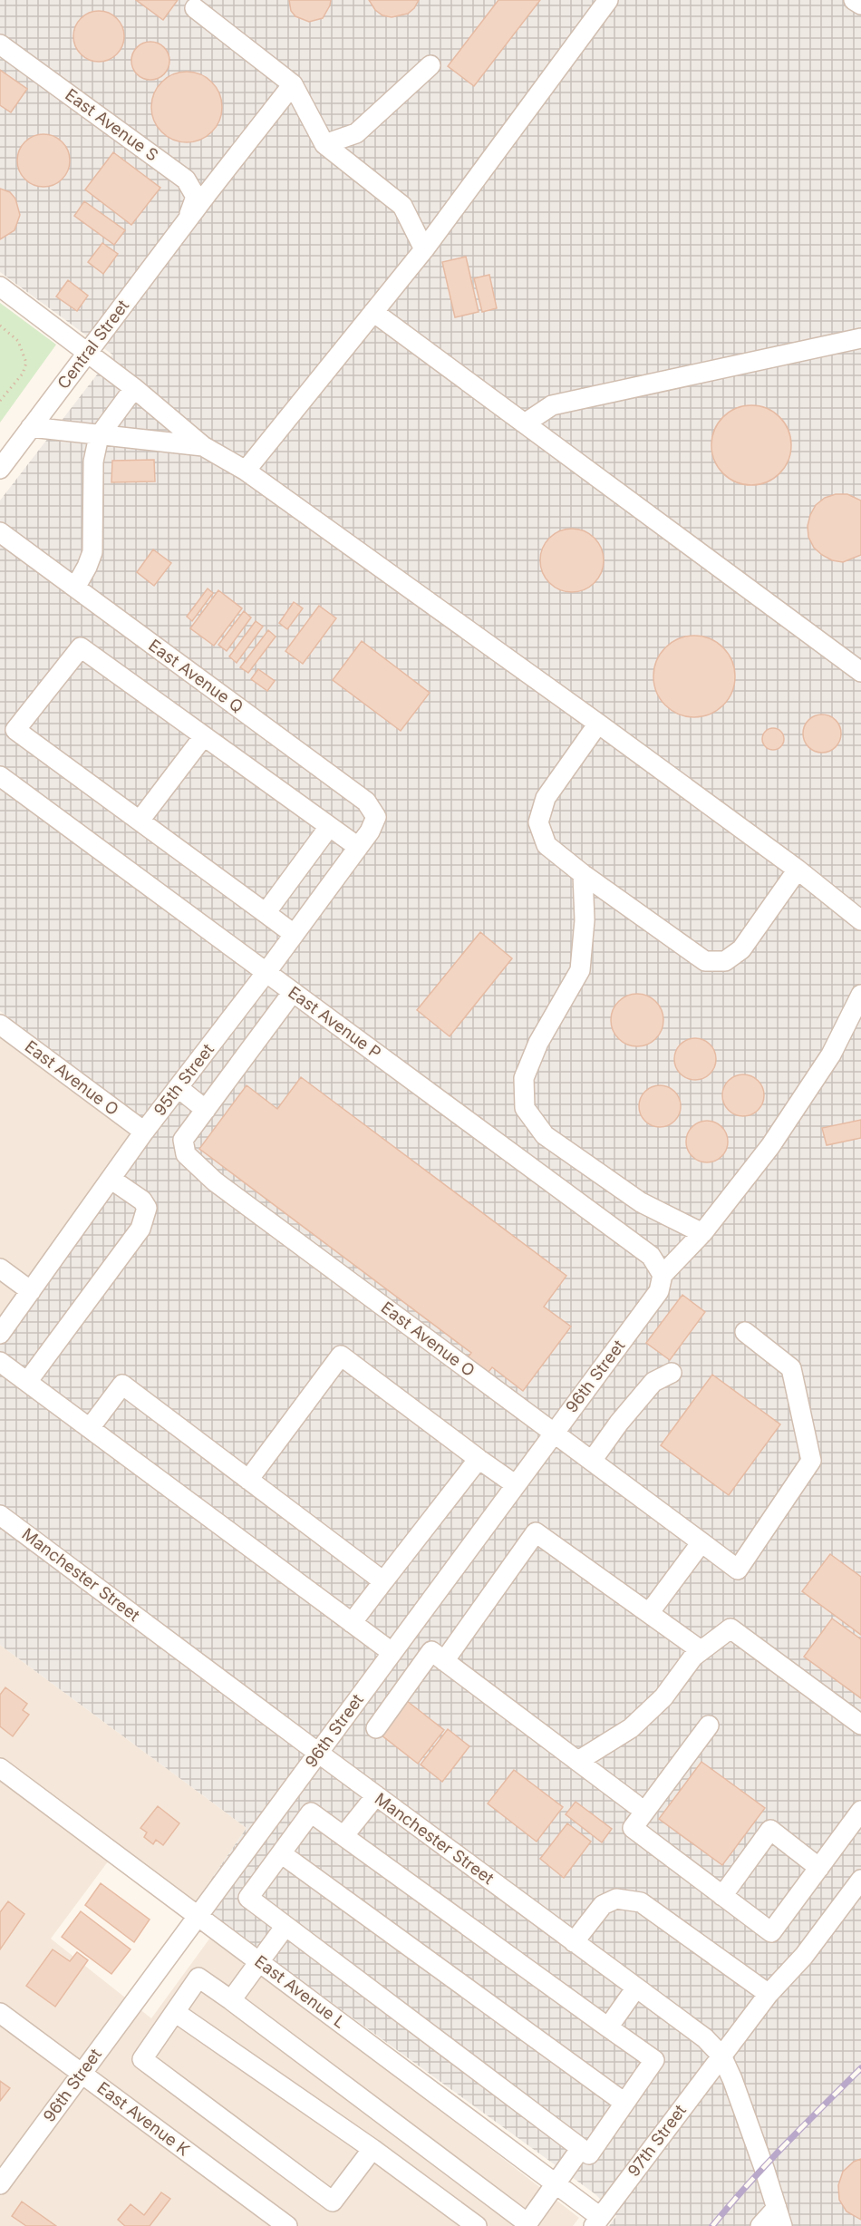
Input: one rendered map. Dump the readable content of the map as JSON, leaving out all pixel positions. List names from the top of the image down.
{
  "streets": {
    "street": [
      "East Avenue S",
      "Central Street",
      "East Avenue Q",
      "East Avenue P",
      "East Avenue O",
      "95th Street",
      "96th Street",
      "Manchester Street",
      "East Avenue L",
      "East Avenue K",
      "97th Street"
    ]
  },
  "crossings": [
    ["East Avenue S", "Central Street"],
    ["East Avenue Q", "95th Street"],
    ["East Avenue P", "95th Street"],
    ["East Avenue P", "96th Street"],
    ["East Avenue O", "95th Street"],
    ["East Avenue O", "96th Street"],
    ["96th Street", "Manchester Street"],
    ["96th Street", "East Avenue L"],
    ["96th Street", "East Avenue K"],
    ["Manchester Street", "97th Street"],
    ["East Avenue L", "97th Street"]
  ]
}
